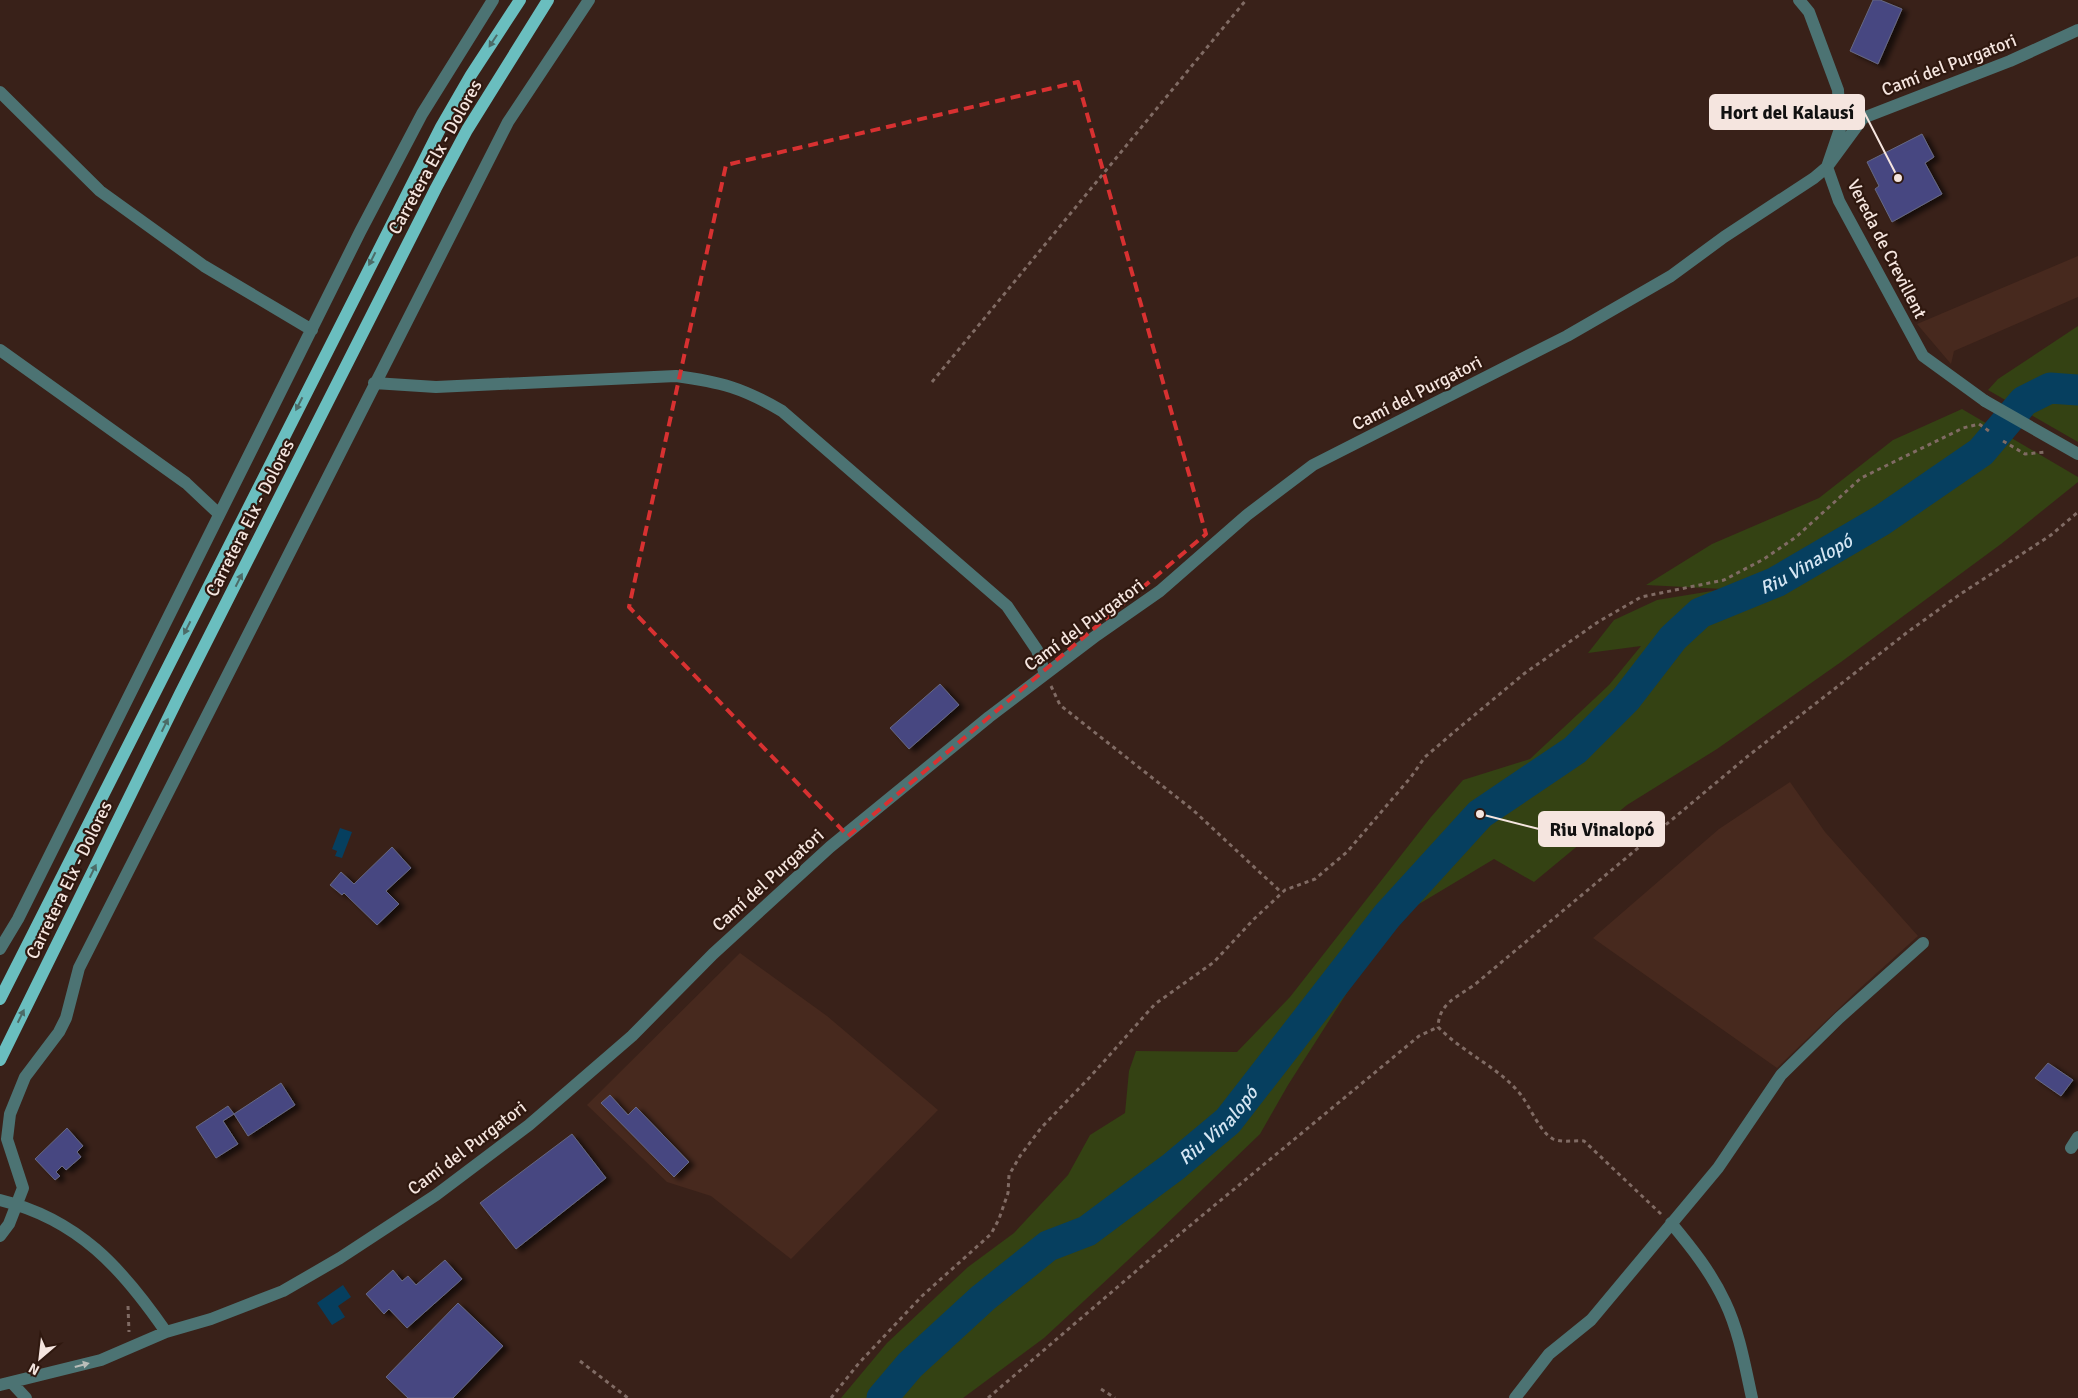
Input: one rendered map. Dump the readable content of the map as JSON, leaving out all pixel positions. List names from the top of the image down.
{
  "streets": {
    "main road": ["Carretera Elx - Dolores"],
    "street": ["Camí del Purgatori", "Vereda de Crevillent"]
  },
  "crossings": [
    ["Camí del Purgatori", "Vereda de Crevillent"]
  ],
  "water": ["Riu Vinalopó"],
  "places": ["Hort del Kalausí", "Riu Vinalopó"],
  "north": "bottom left"
}
